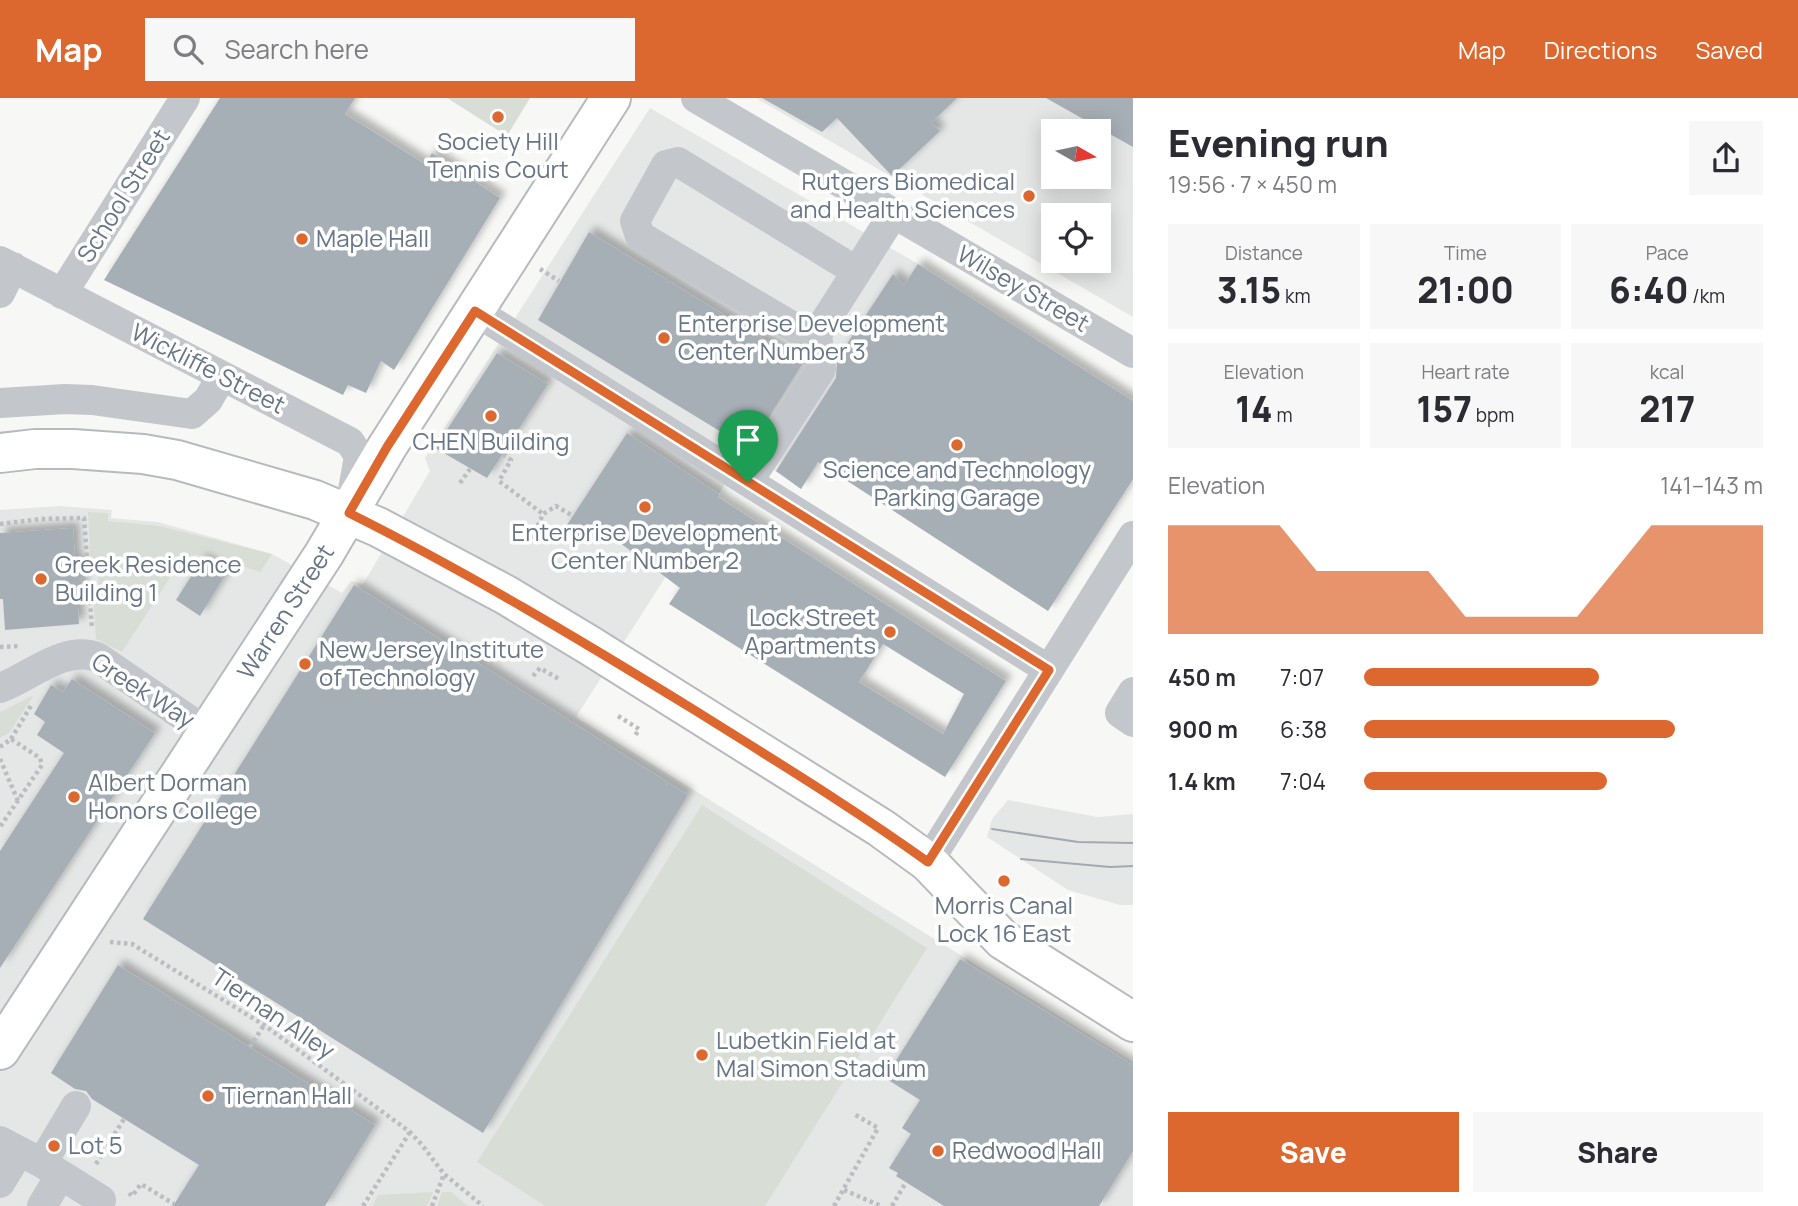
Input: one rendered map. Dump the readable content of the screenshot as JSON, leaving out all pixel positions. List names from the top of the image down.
{
  "streets": {
    "main road": ["Warren Street"],
    "street": [
      "School Street",
      "Wilsey Street",
      "Wickliffe Street",
      "Greek Way"
    ],
    "path": ["Tiernan Alley"]
  },
  "crossings": [
    ["School Street", "Wickliffe Street"],
    ["Wickliffe Street", "Warren Street"],
    ["Warren Street", "Greek Way"]
  ],
  "places": [
    "Society Hill Tennis Court",
    "Rutgers Biomedical and Health Sciences",
    "Maple Hall",
    "Enterprise Development Center Number 3",
    "CHEN Building",
    "Science and Technology Parking Garage",
    "Enterprise Development Center Number 2",
    "Greek Residence Building 1",
    "Lock Street Apartments",
    "New Jersey Institute of Technology",
    "Albert Dorman Honors College",
    "Morris Canal Lock 16 East",
    "Lubetkin Field at Mal Simon Stadium",
    "Tiernan Hall",
    "Lot 5",
    "Redwood Hall"
  ],
  "north": "right",
  "page": {
    "header": "Map",
    "search": "Search here",
    "nav": ["Map", "Directions", "Saved"],
    "heading": ["Evening run", "19:56 · 7 × 450 m"],
    "stats": [
      ["Distance", "3.15 km"],
      ["Time", "21:00"],
      ["Pace", "6:40 /km"],
      ["Elevation", "14 m"],
      ["Heart rate", "157 bpm"],
      ["kcal", "217"]
    ],
    "chart": ["Elevation", "141–143 m"],
    "list": [
      {
        "name": "450 m",
        "note": "7:07"
      },
      {
        "name": "900 m",
        "note": "6:38"
      },
      {
        "name": "1.4 km",
        "note": "7:04"
      }
    ],
    "buttons": ["Save", "Share"]
  }
}
